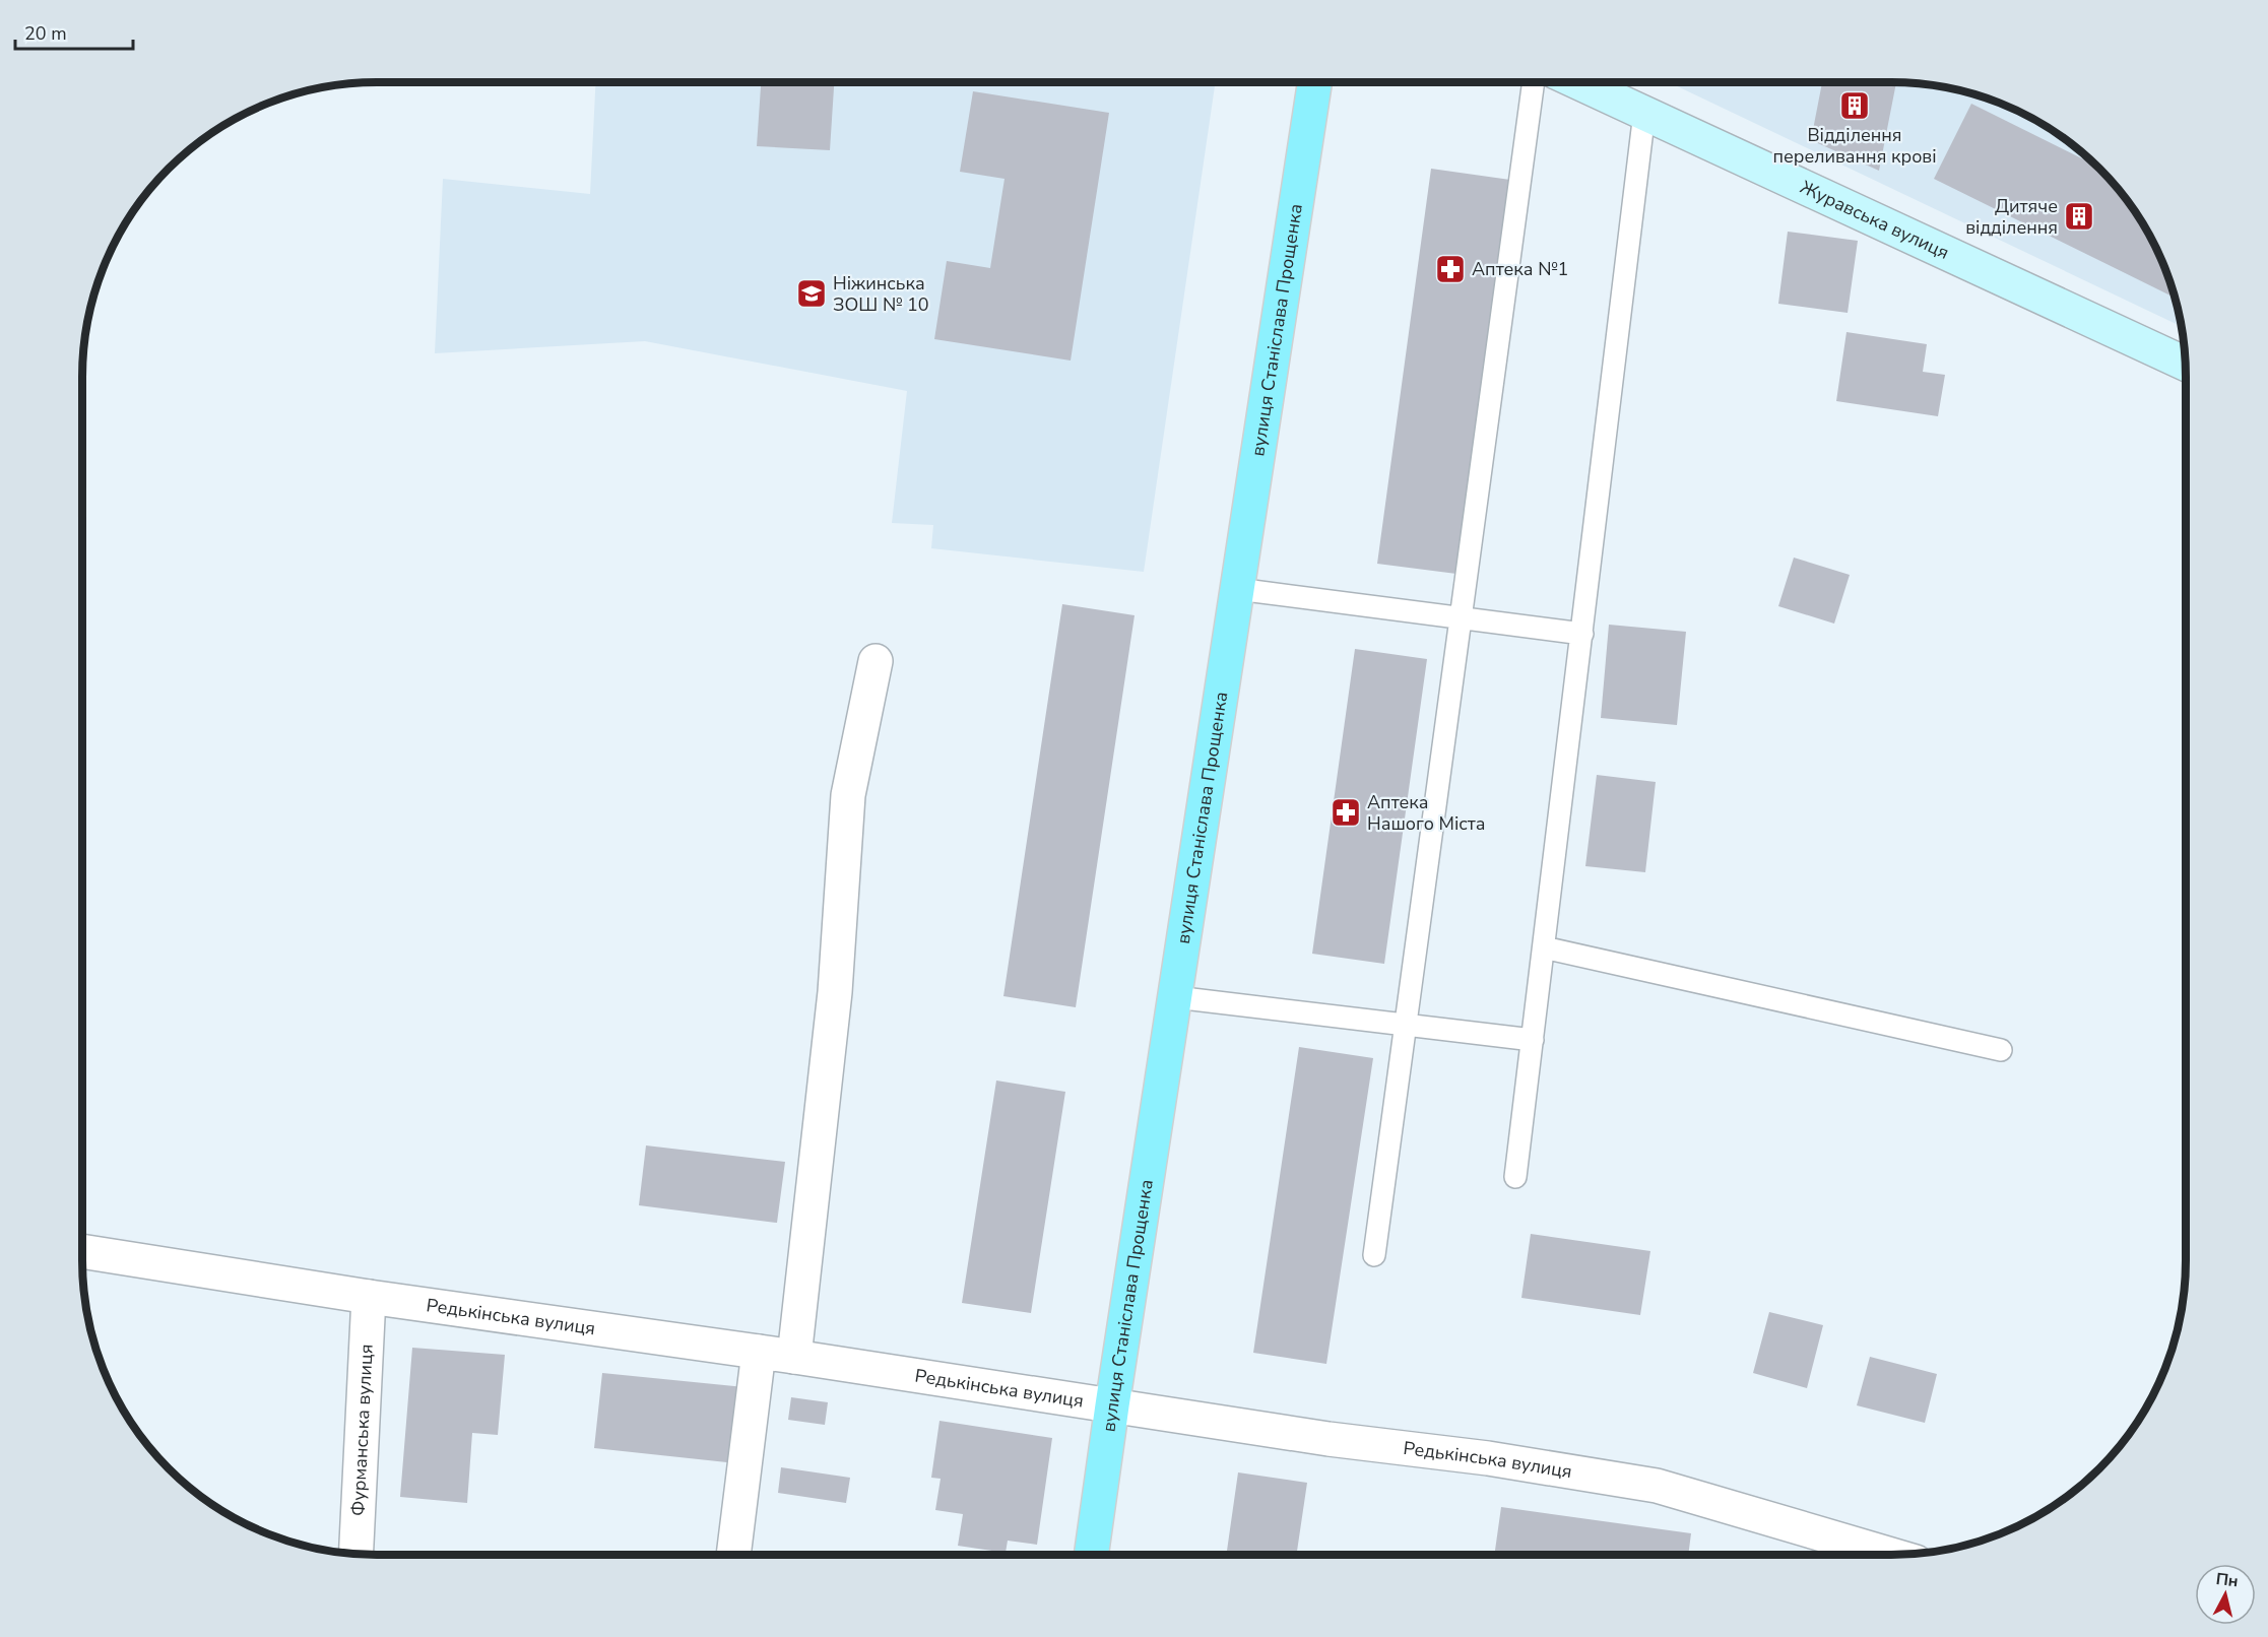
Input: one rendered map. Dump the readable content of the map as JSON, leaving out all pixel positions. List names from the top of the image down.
{
  "streets": {
    "main road": ["вулиця Станіслава Прощенка"],
    "street": ["Журавська вулиця", "Редькінська вулиця", "Фурманська вулиця"]
  },
  "crossings": [
    ["вулиця Станіслава Прощенка", "Редькінська вулиця"],
    ["Редькінська вулиця", "Фурманська вулиця"]
  ],
  "places": {
    "building": ["Відділення переливання крові", "Дитяче відділення"],
    "pharmacy": ["Аптека №1", "Аптека Нашого Міста"],
    "school or university": ["Ніжинська ЗОШ № 10"]
  },
  "scale_bar": "20 m",
  "north": "top"
}
